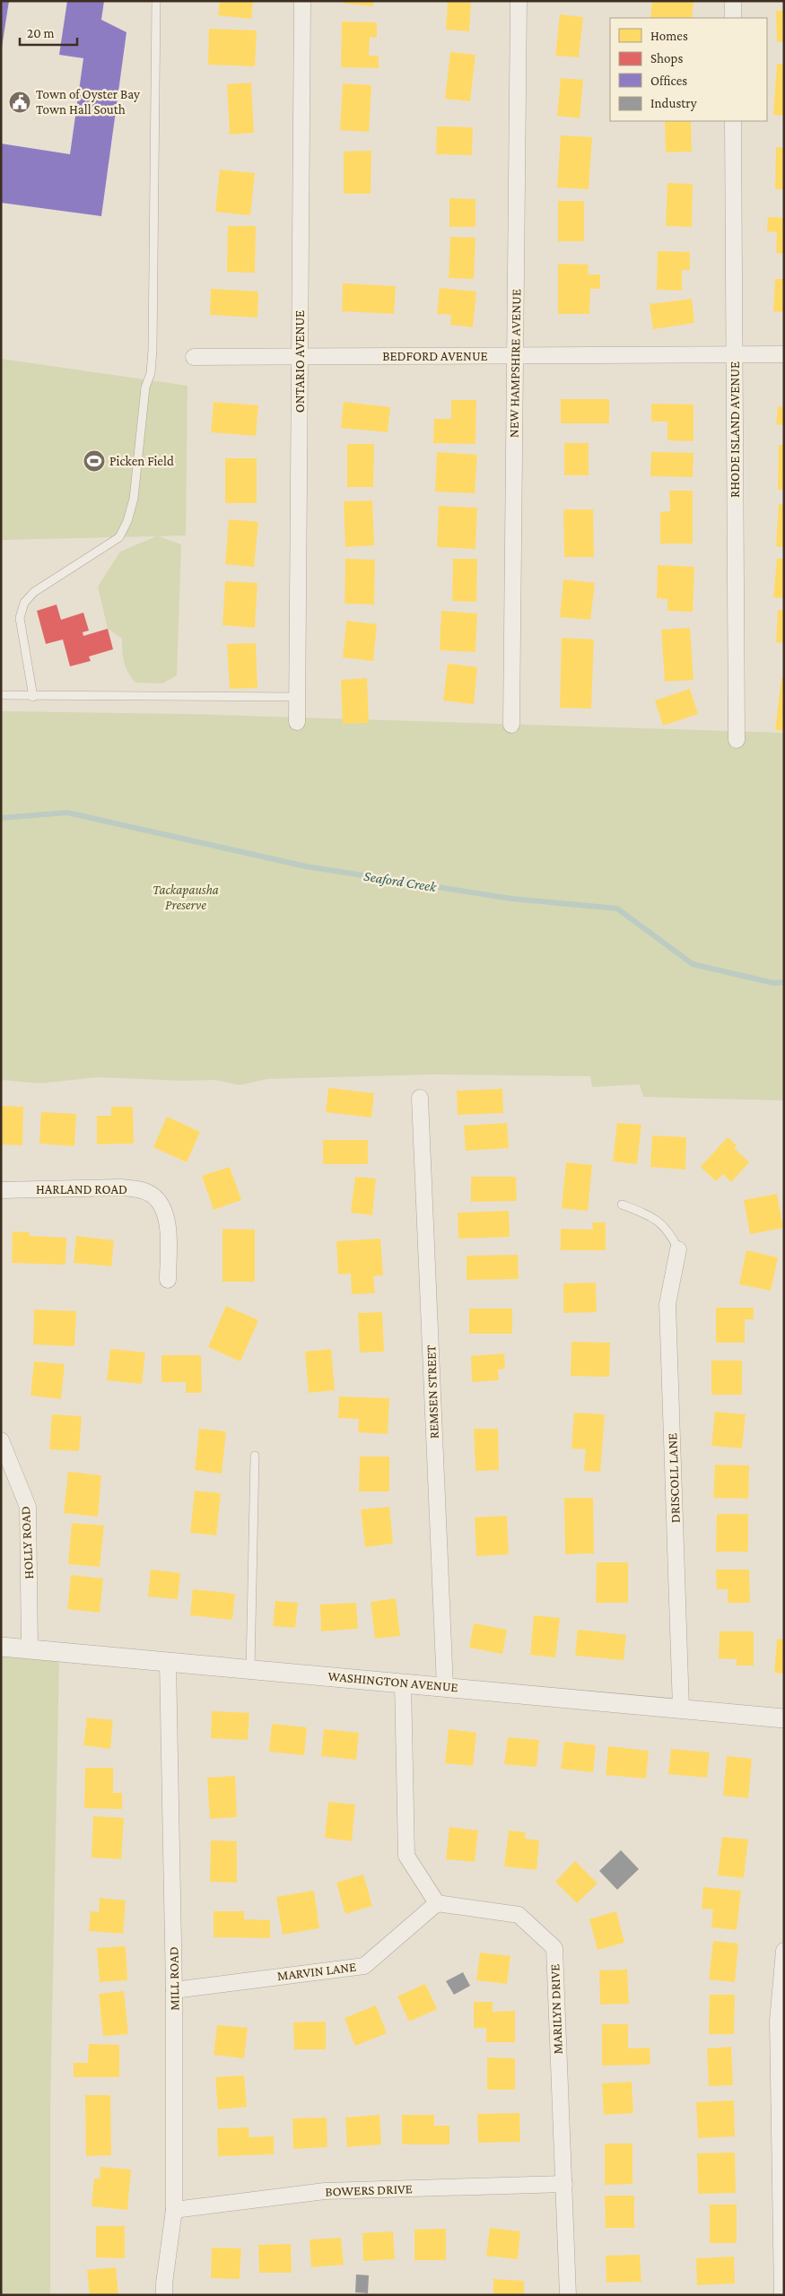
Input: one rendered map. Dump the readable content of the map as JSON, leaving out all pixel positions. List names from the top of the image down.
{
  "streets": {
    "street": [
      "BEDFORD AVENUE",
      "ONTARIO AVENUE",
      "NEW HAMPSHIRE AVENUE",
      "RHODE ISLAND AVENUE",
      "HARLAND ROAD",
      "REMSEN STREET",
      "DRISCOLL LANE",
      "HOLLY ROAD",
      "WASHINGTON AVENUE",
      "MARVIN LANE",
      "MILL ROAD",
      "MARILYN DRIVE",
      "BOWERS DRIVE"
    ]
  },
  "crossings": [
    ["BEDFORD AVENUE", "ONTARIO AVENUE"],
    ["BEDFORD AVENUE", "NEW HAMPSHIRE AVENUE"],
    ["BEDFORD AVENUE", "RHODE ISLAND AVENUE"],
    ["REMSEN STREET", "WASHINGTON AVENUE"],
    ["DRISCOLL LANE", "WASHINGTON AVENUE"],
    ["HOLLY ROAD", "WASHINGTON AVENUE"],
    ["WASHINGTON AVENUE", "MILL ROAD"],
    ["MARVIN LANE", "MILL ROAD"],
    ["MARVIN LANE", "MARILYN DRIVE"],
    ["MILL ROAD", "BOWERS DRIVE"],
    ["MARILYN DRIVE", "BOWERS DRIVE"]
  ],
  "water": ["Seaford Creek"],
  "parks": ["Tackapausha Preserve"],
  "places": {
    "public building": ["Town of Oyster Bay Town Hall South"],
    "sports": ["Picken Field"]
  },
  "legend": [
    "Homes",
    "Shops",
    "Offices",
    "Industry"
  ],
  "scale_bar": "20 m"
}
